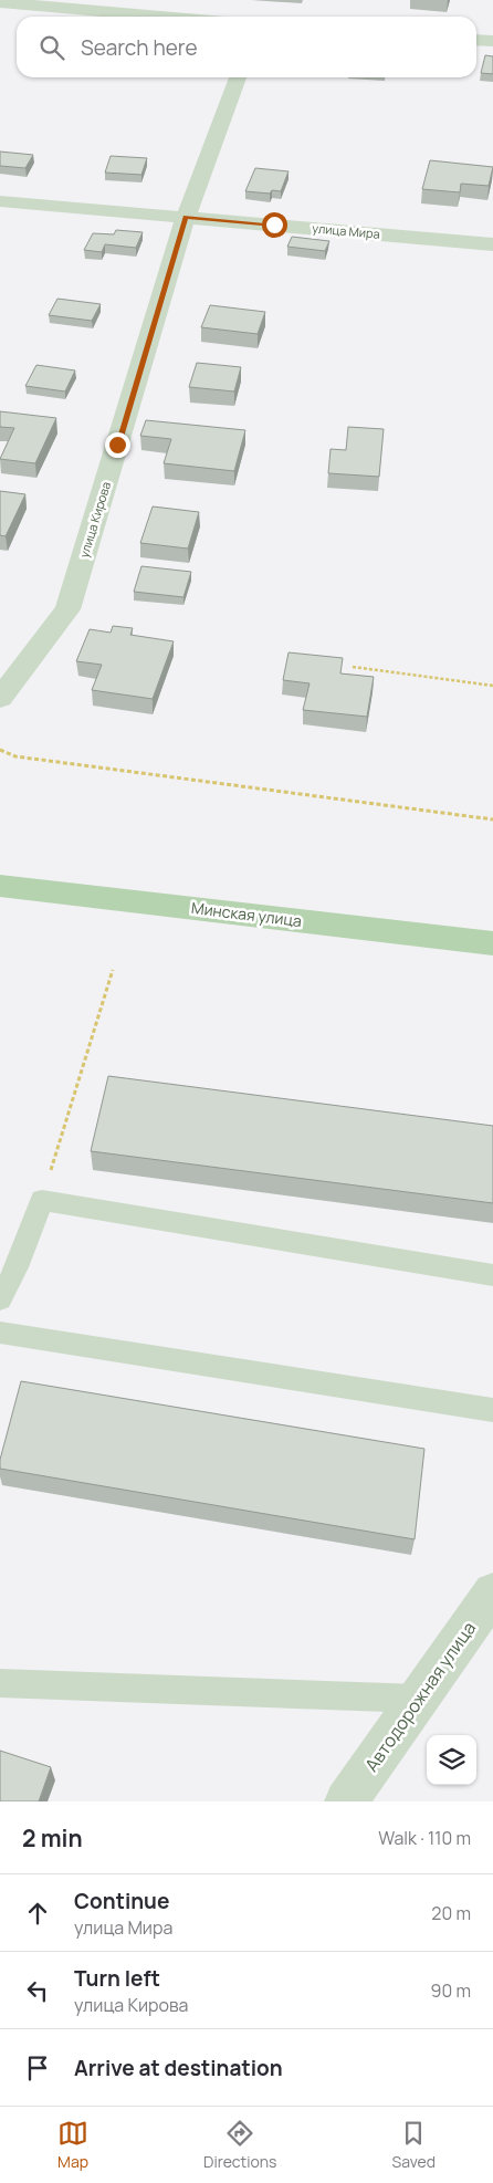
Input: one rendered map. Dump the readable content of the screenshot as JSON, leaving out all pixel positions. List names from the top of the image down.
{
  "streets": {
    "main road": ["Минская улица"],
    "street": ["улица Мира", "улица Кирова", "Автодорожная улица"]
  },
  "crossings": [
    ["улица Мира", "улица Кирова"]
  ],
  "page": {
    "search": "Search here",
    "heading": ["2 min", "Walk · 110 m"],
    "list": [
      ["Continue", "улица Мира", "20 m"],
      ["Turn left", "улица Кирова", "90 m"],
      "Arrive at destination"
    ],
    "nav": ["Map", "Directions", "Saved"]
  }
}
